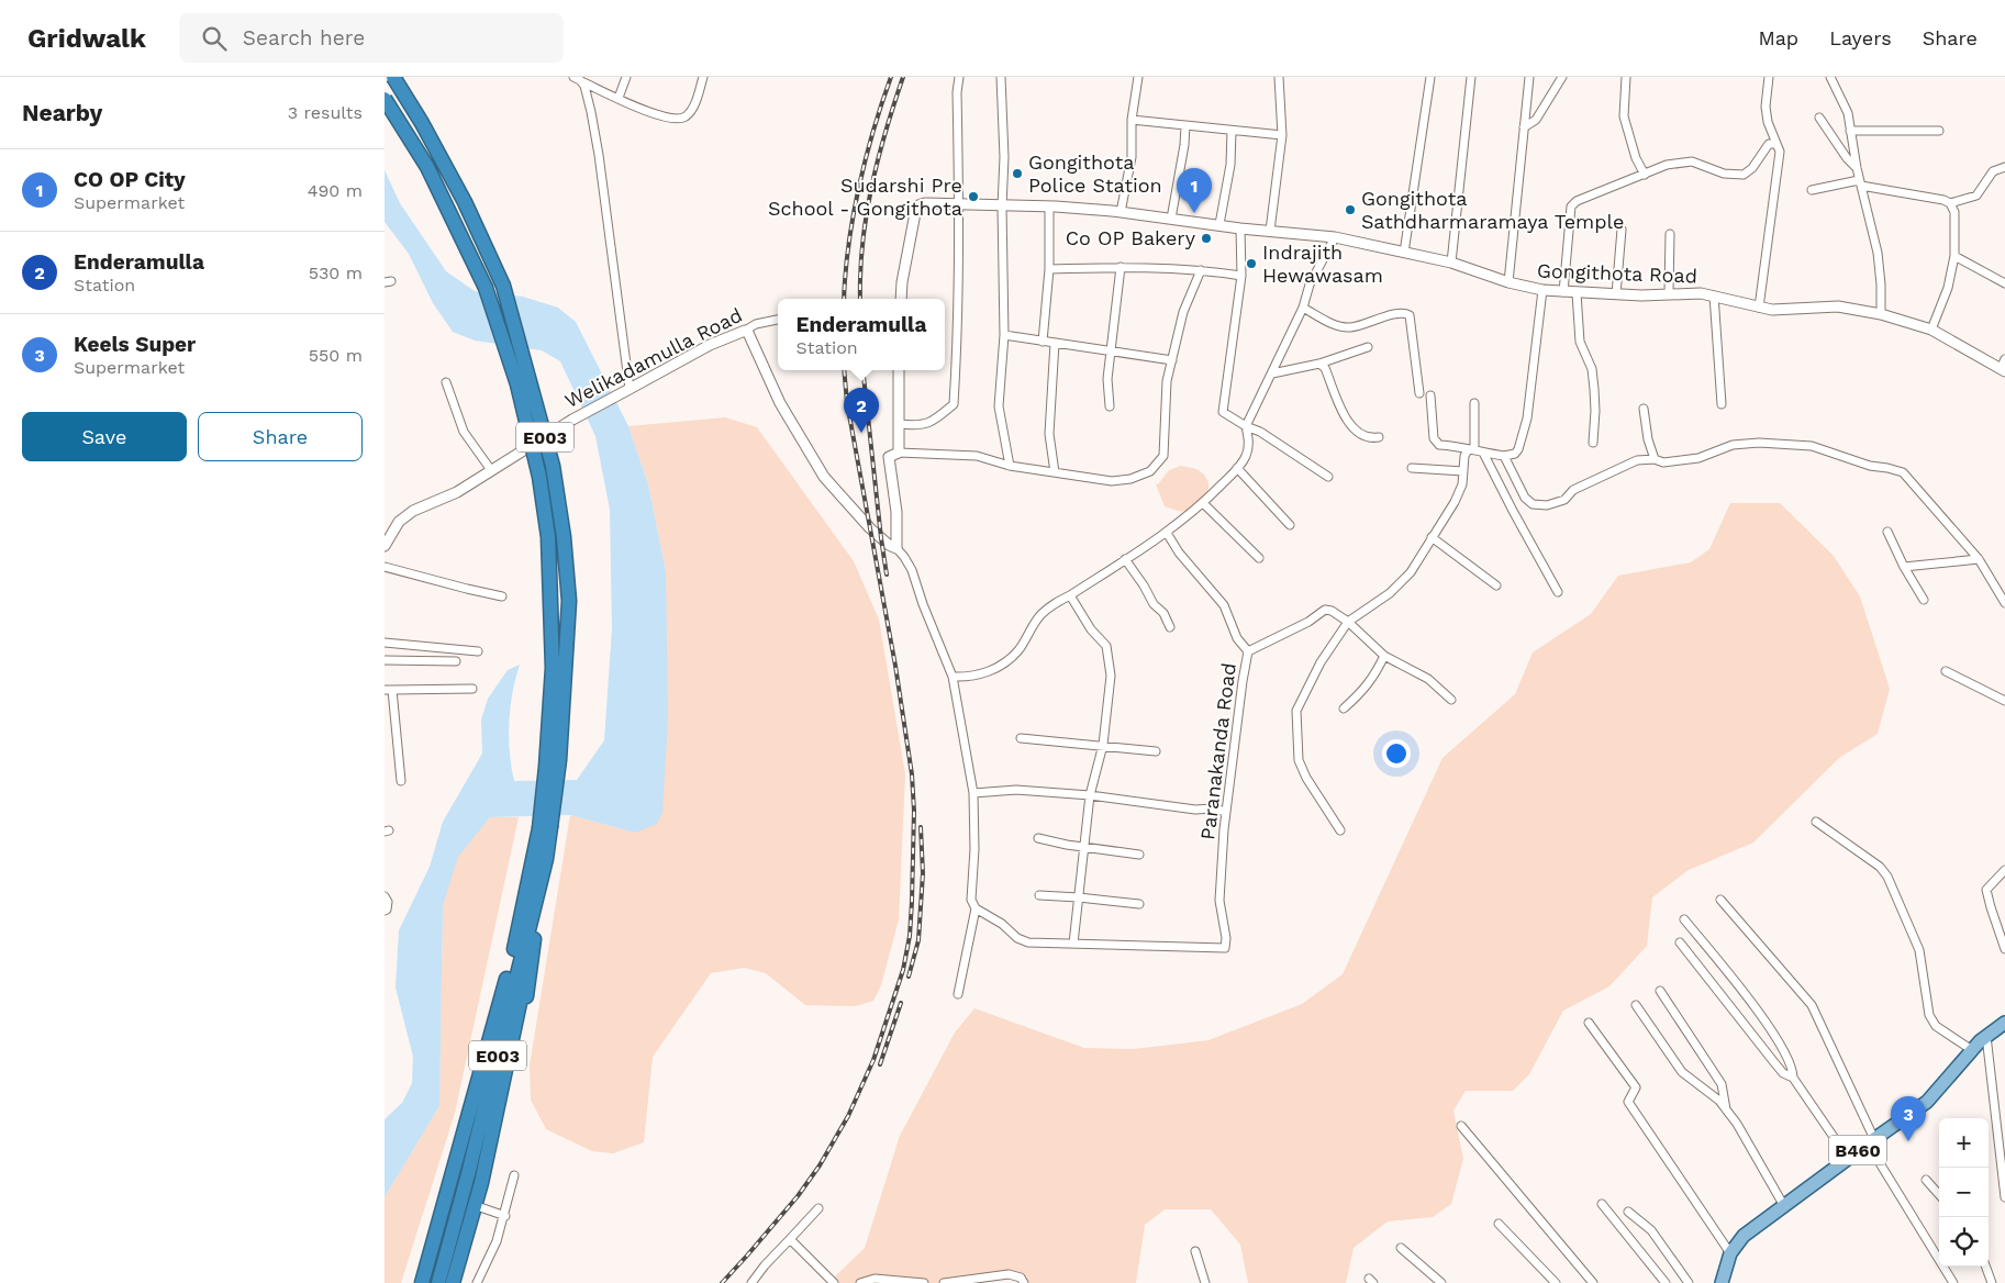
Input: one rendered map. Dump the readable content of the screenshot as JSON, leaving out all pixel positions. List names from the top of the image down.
{
  "streets": {
    "highway": ["E003"],
    "main road": ["B460"],
    "street": ["Gongithota Road", "Welikadamulla Road", "Paranakanda Road"]
  },
  "places": [
    "Gongithota Police Station",
    "Sudarshi Pre School - Gongithota",
    "Gongithota Sathdharmaramaya Temple",
    "Co OP Bakery",
    "Indrajith Hewawasam"
  ],
  "page": {
    "header": "Gridwalk",
    "search": "Search here",
    "nav": ["Map", "Layers", "Share"],
    "heading": ["Nearby", "3 results"],
    "list": [
      {
        "mark": "1",
        "name": "CO OP City",
        "note": "Supermarket",
        "value": "490 m"
      },
      {
        "mark": "2",
        "name": "Enderamulla",
        "note": "Station",
        "value": "530 m"
      },
      {
        "mark": "3",
        "name": "Keels Super",
        "note": "Supermarket",
        "value": "550 m"
      }
    ],
    "pins": ["1", "2", "3"],
    "popup": ["Enderamulla", "Station"],
    "buttons": ["Save", "Share"],
    "map_buttons": ["+", "−"]
  }
}
